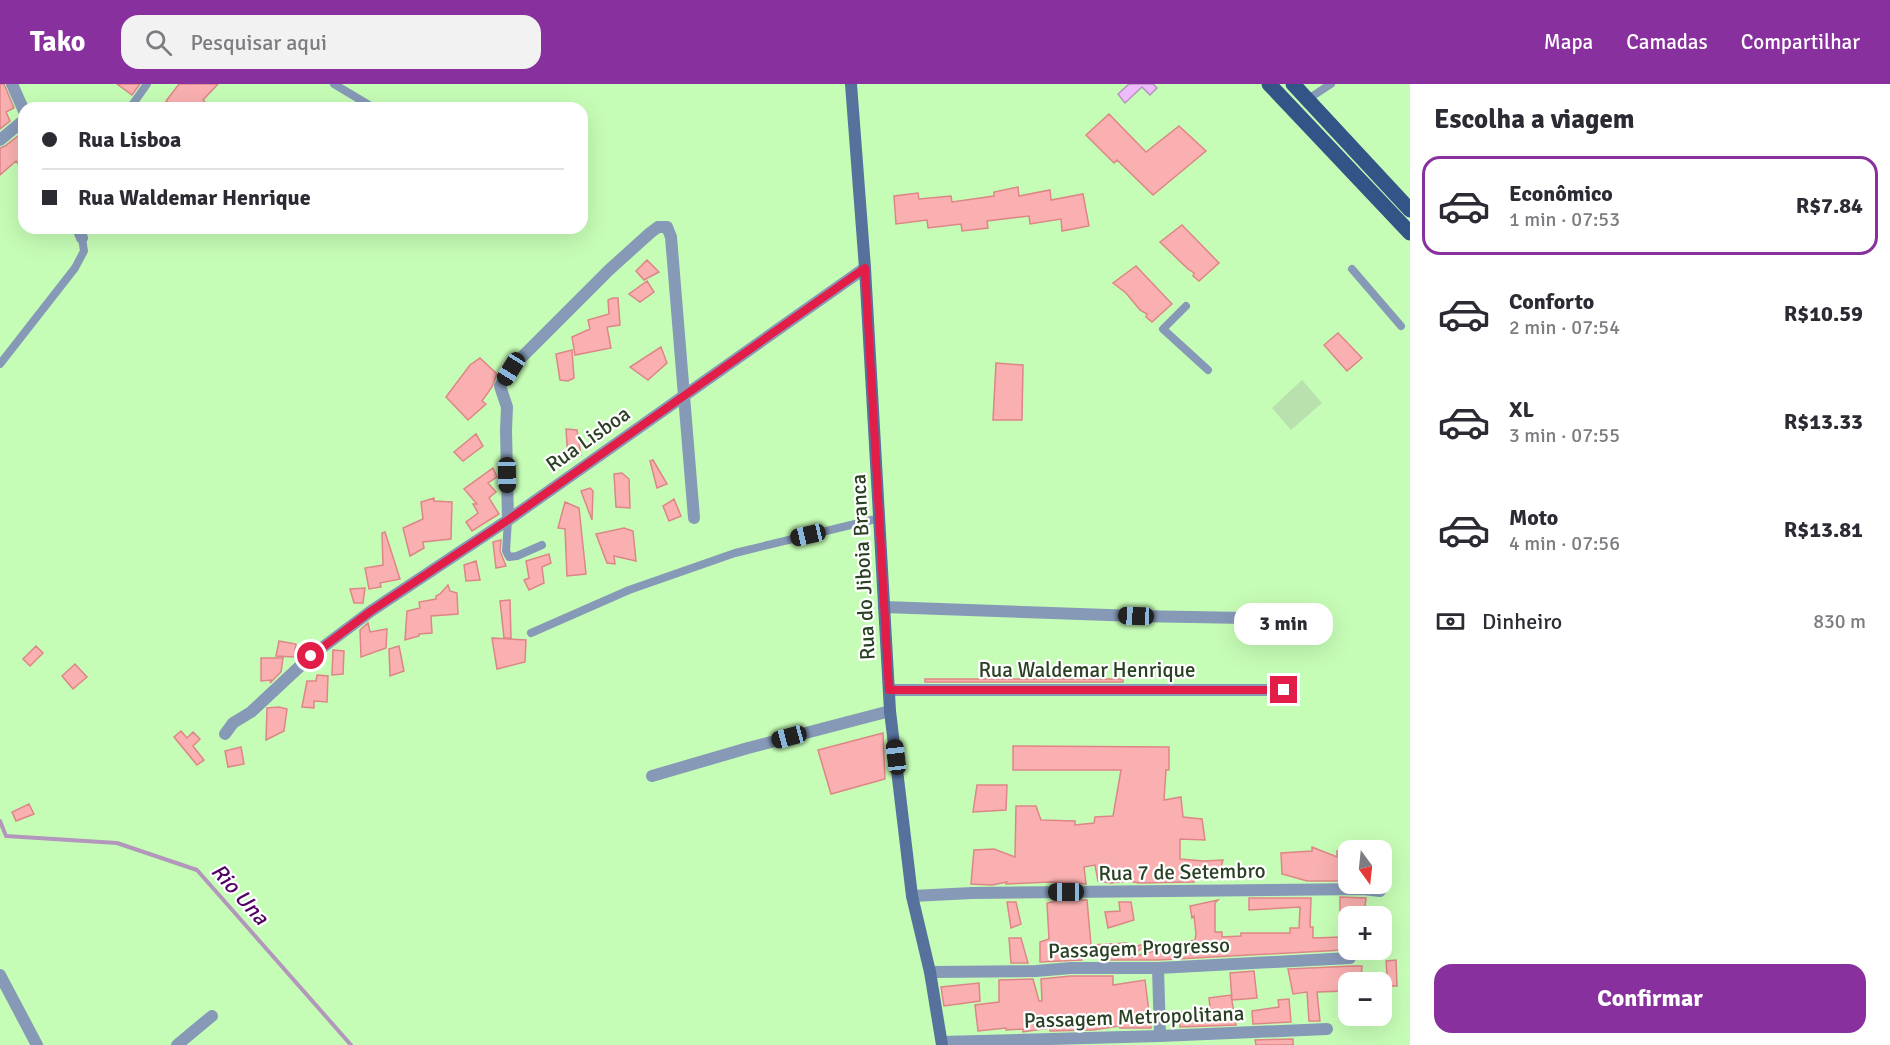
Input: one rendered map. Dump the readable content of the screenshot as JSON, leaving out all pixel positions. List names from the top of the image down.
{
  "streets": {
    "main road": ["Rua do Jiboia Branca"],
    "street": [
      "Rua Lisboa",
      "Rua Waldemar Henrique",
      "Rua 7 de Setembro",
      "Passagem Progresso",
      "Passagem Metropolitana"
    ]
  },
  "crossings": [
    ["Rua Lisboa", "Rua do Jiboia Branca"],
    ["Rua do Jiboia Branca", "Rua Waldemar Henrique"],
    ["Rua do Jiboia Branca", "Rua 7 de Setembro"],
    ["Rua do Jiboia Branca", "Passagem Progresso"],
    ["Rua do Jiboia Branca", "Passagem Metropolitana"]
  ],
  "water": ["Rio Una"],
  "north": "bottom",
  "page": {
    "header": "Tako",
    "search": "Pesquisar aqui",
    "nav": ["Mapa", "Camadas", "Compartilhar"],
    "heading": "Escolha a viagem",
    "banner": ["Rua Lisboa", "Rua Waldemar Henrique"],
    "list": [
      {
        "name": "Econômico",
        "note": "1 min · 07:53",
        "value": "R$7.84"
      },
      {
        "name": "Conforto",
        "note": "2 min · 07:54",
        "value": "R$10.59"
      },
      {
        "name": "XL",
        "note": "3 min · 07:55",
        "value": "R$13.33"
      },
      {
        "name": "Moto",
        "note": "4 min · 07:56",
        "value": "R$13.81"
      }
    ],
    "pay": ["Dinheiro", "830 m"],
    "bubble": "3 min",
    "map_buttons": ["+", "−"],
    "buttons": "Confirmar"
  }
}
